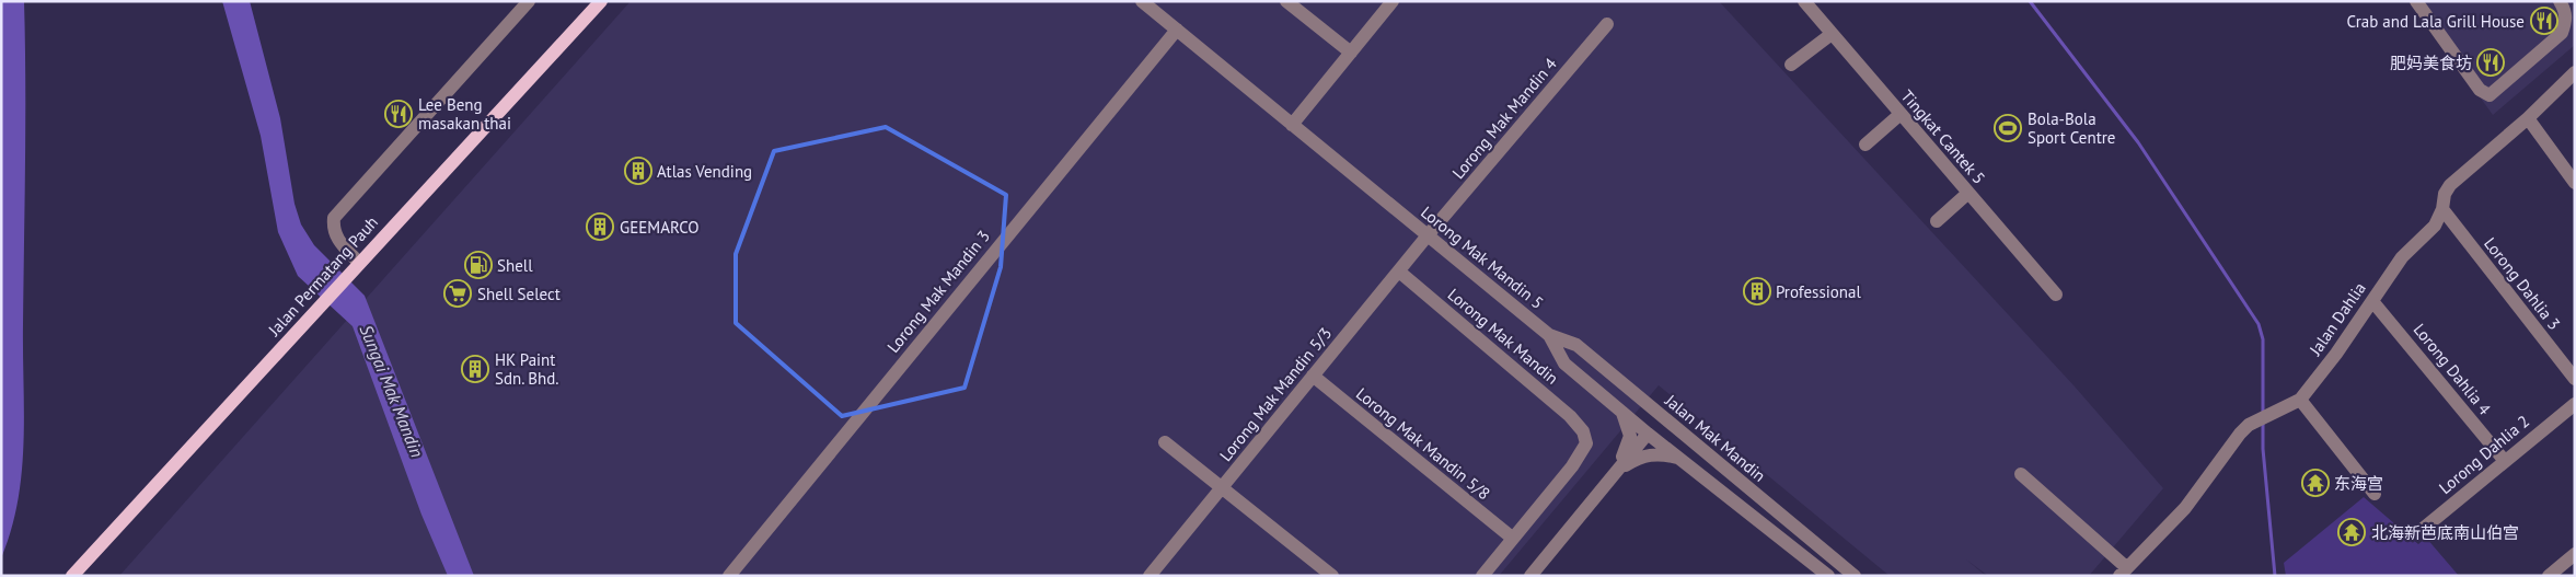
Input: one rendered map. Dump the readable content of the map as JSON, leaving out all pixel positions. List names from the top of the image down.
{
  "streets": {
    "main road": ["Jalan Permatang Pauh"],
    "street": [
      "Lorong Mak Mandin 4",
      "Tingkat Cantek 5",
      "Lorong Mak Mandin 5",
      "Lorong Dahlia 3",
      "Lorong Mak Mandin 3",
      "Jalan Dahlia",
      "Lorong Mak Mandin",
      "Lorong Dahlia 4",
      "Lorong Mak Mandin 5/3",
      "Jalan Mak Mandin",
      "Lorong Mak Mandin 5/8",
      "Lorong Dahlia 2"
    ]
  },
  "crossings": [
    ["Lorong Mak Mandin 4", "Lorong Mak Mandin 5"],
    ["Lorong Mak Mandin 4", "Lorong Mak Mandin 5/3"],
    ["Lorong Mak Mandin 5", "Lorong Mak Mandin 3"],
    ["Lorong Mak Mandin 5", "Lorong Mak Mandin 5/3"],
    ["Lorong Mak Mandin 5", "Jalan Mak Mandin"],
    ["Lorong Dahlia 3", "Jalan Dahlia"],
    ["Jalan Dahlia", "Lorong Dahlia 4"],
    ["Lorong Mak Mandin", "Lorong Mak Mandin 5/3"],
    ["Lorong Mak Mandin", "Lorong Mak Mandin 5/8"],
    ["Lorong Dahlia 4", "Lorong Dahlia 2"],
    ["Lorong Mak Mandin 5/3", "Lorong Mak Mandin 5/8"]
  ],
  "water": ["Sungai Mak Mandin"],
  "places": {
    "restaurant": ["Crab and Lala Grill House", "肥妈美食坊", "Lee Beng masakan thai"],
    "sports": ["Bola-Bola Sport Centre"],
    "building": [
      "Atlas Vending",
      "GEEMARCO",
      "Professional",
      "HK Paint Sdn. Bhd."
    ],
    "fuel station": ["Shell"],
    "supermarket": ["Shell Select"],
    "temple": ["东海宫", "北海新芭底南山伯宫"]
  }
}
